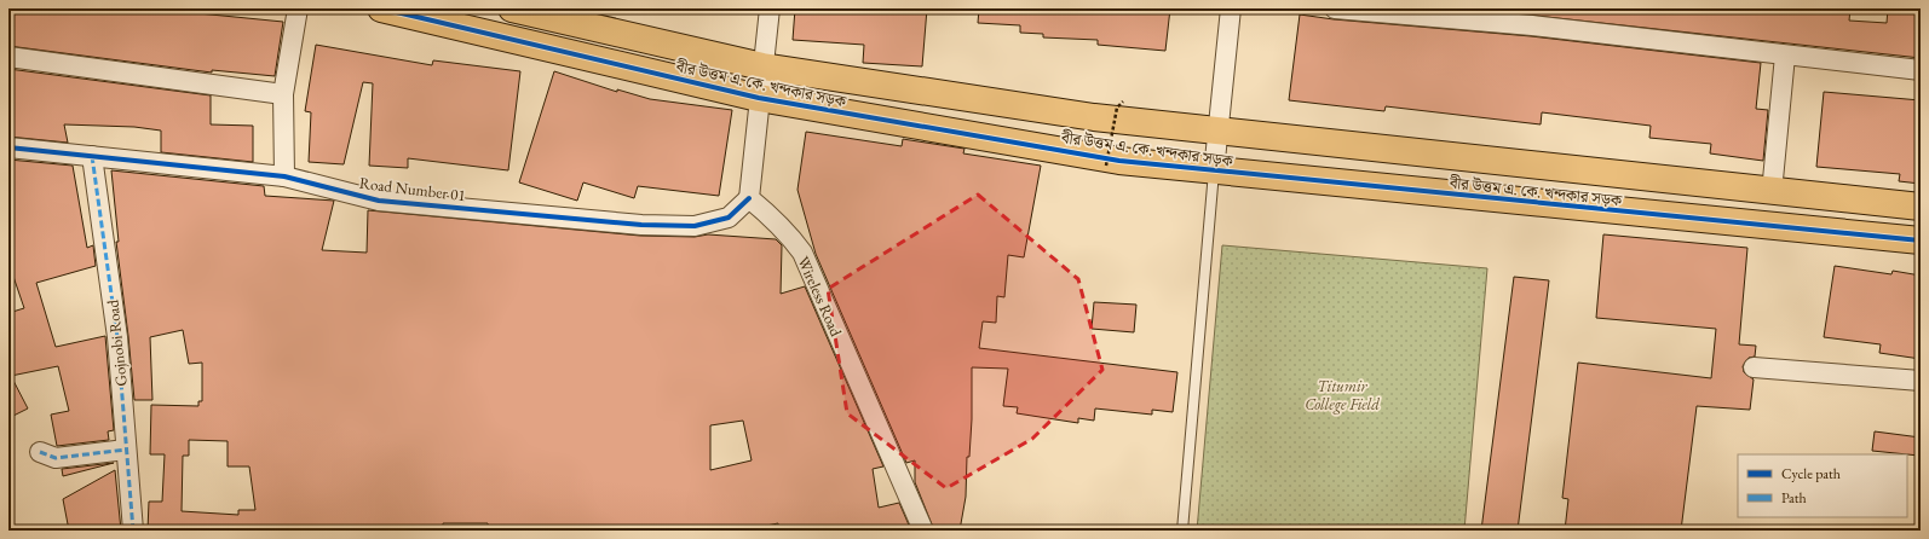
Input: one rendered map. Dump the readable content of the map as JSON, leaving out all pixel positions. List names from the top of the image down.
{
  "streets": {
    "main road": ["বীর উত্তম এ. কে. খন্দকার সড়ক"],
    "street": ["Road Number 01", "Wireless Road", "Gojnobi Road"]
  },
  "crossings": [
    ["Road Number 01", "Wireless Road"],
    ["Road Number 01", "Gojnobi Road"]
  ],
  "parks": ["Titumir College Field"],
  "legend": ["Cycle path", "Path"]
}
